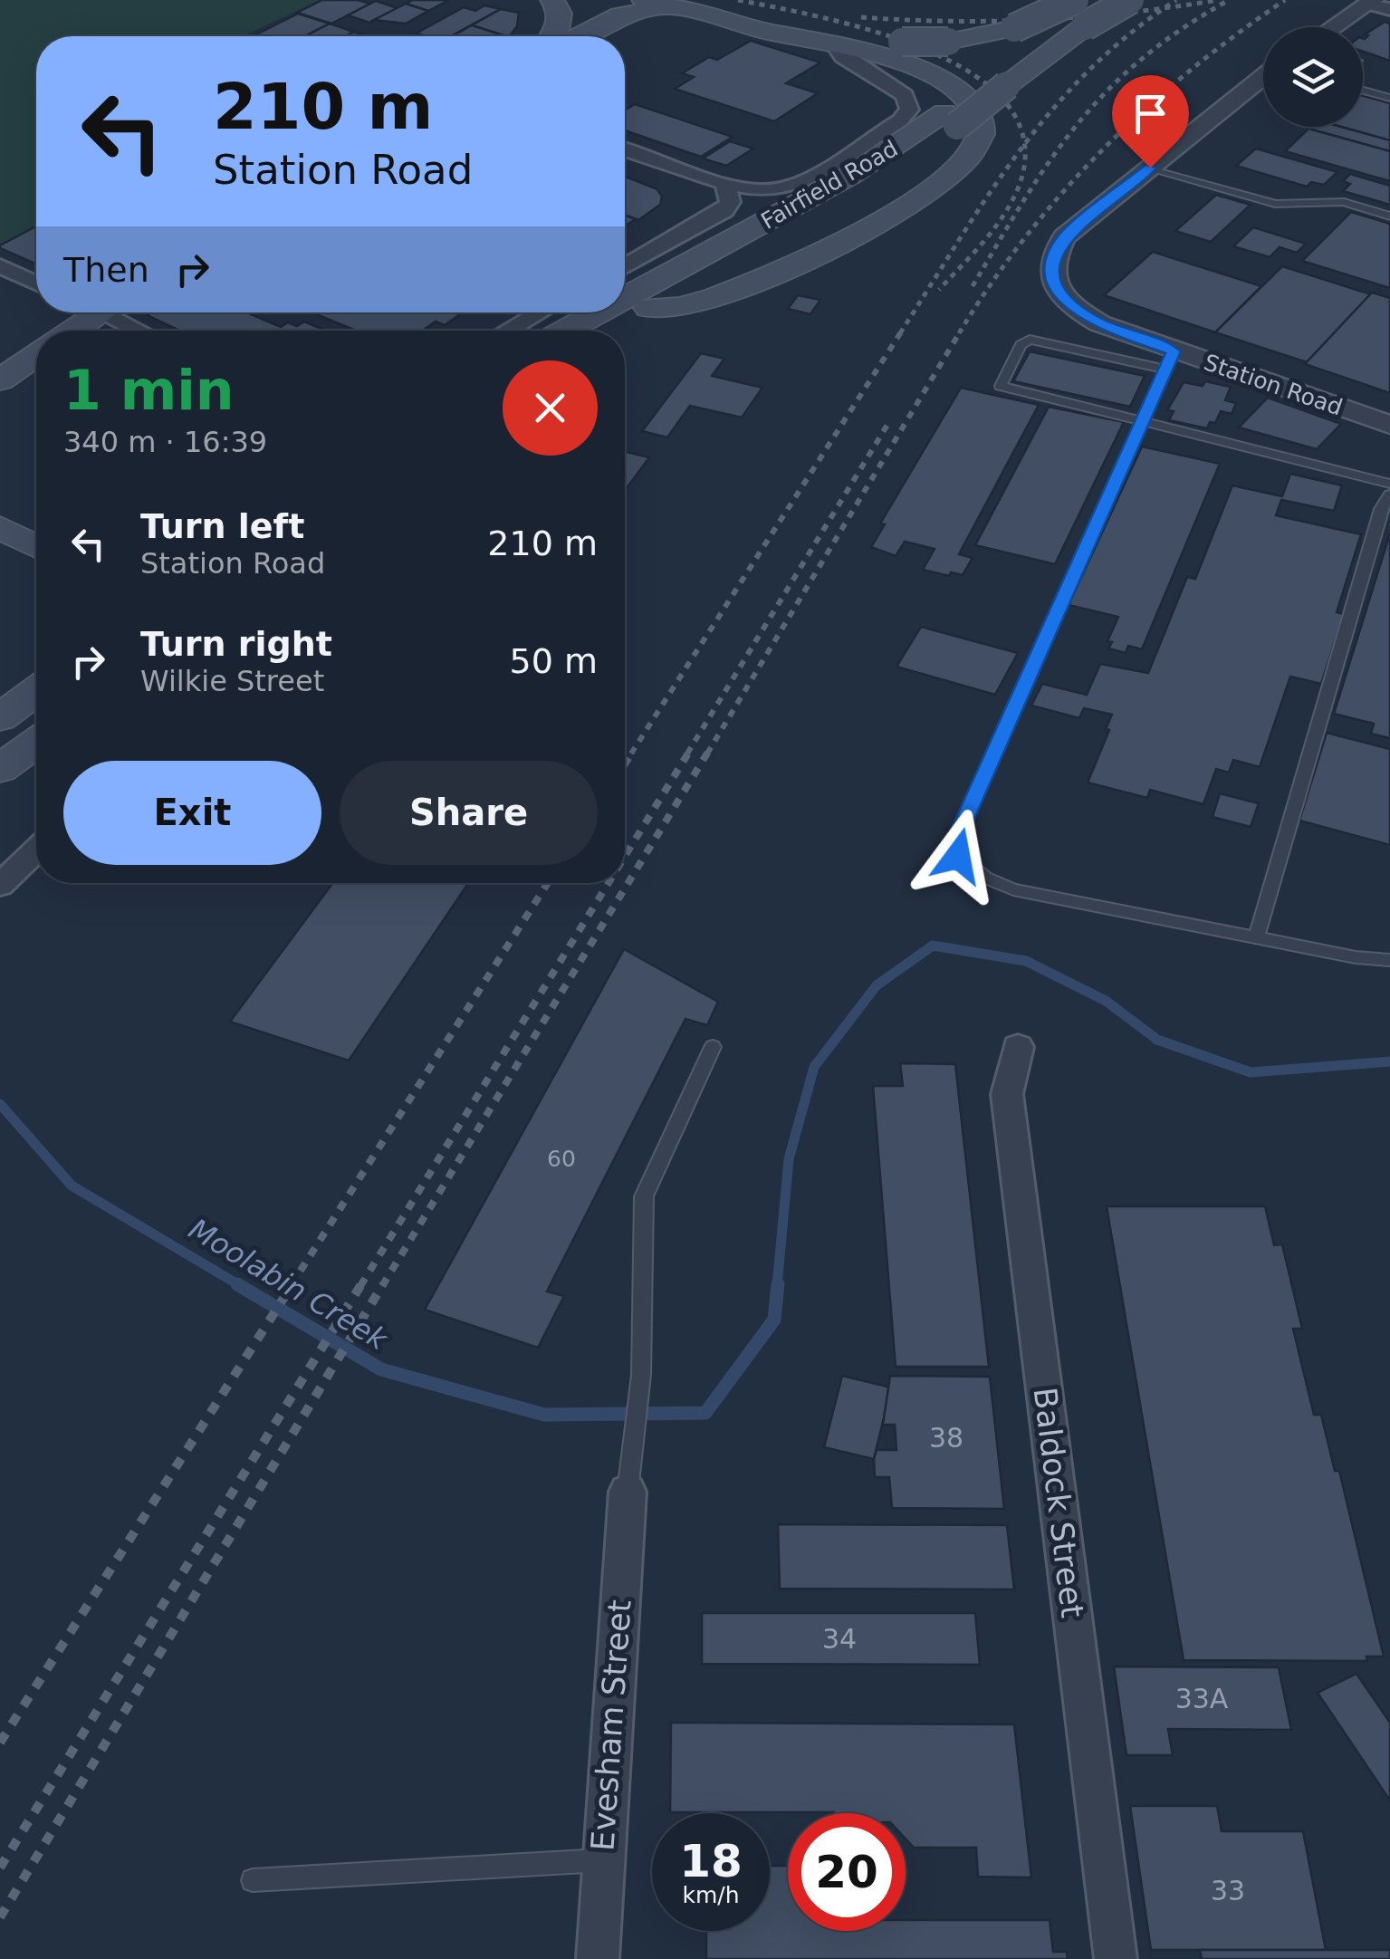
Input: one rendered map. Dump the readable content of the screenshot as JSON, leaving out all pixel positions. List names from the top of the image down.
{
  "streets": {
    "main road": ["Fairfield Road"],
    "street": ["Station Road", "Baldock Street", "Evesham Street"]
  },
  "water": ["Moolabin Creek"],
  "house_numbers": [
    "60",
    "38",
    "34",
    "33A",
    "33"
  ],
  "page": {
    "turn": ["210 m", "Station Road"],
    "then": "Then",
    "heading": ["1 min", "340 m · 16:39"],
    "list": [
      {
        "name": "Turn left",
        "note": "Station Road",
        "value": "210 m"
      },
      {
        "name": "Turn right",
        "note": "Wilkie Street",
        "value": "50 m"
      }
    ],
    "buttons": ["Exit", "Share"],
    "speed": "18 km/h",
    "limit": "20"
  }
}
